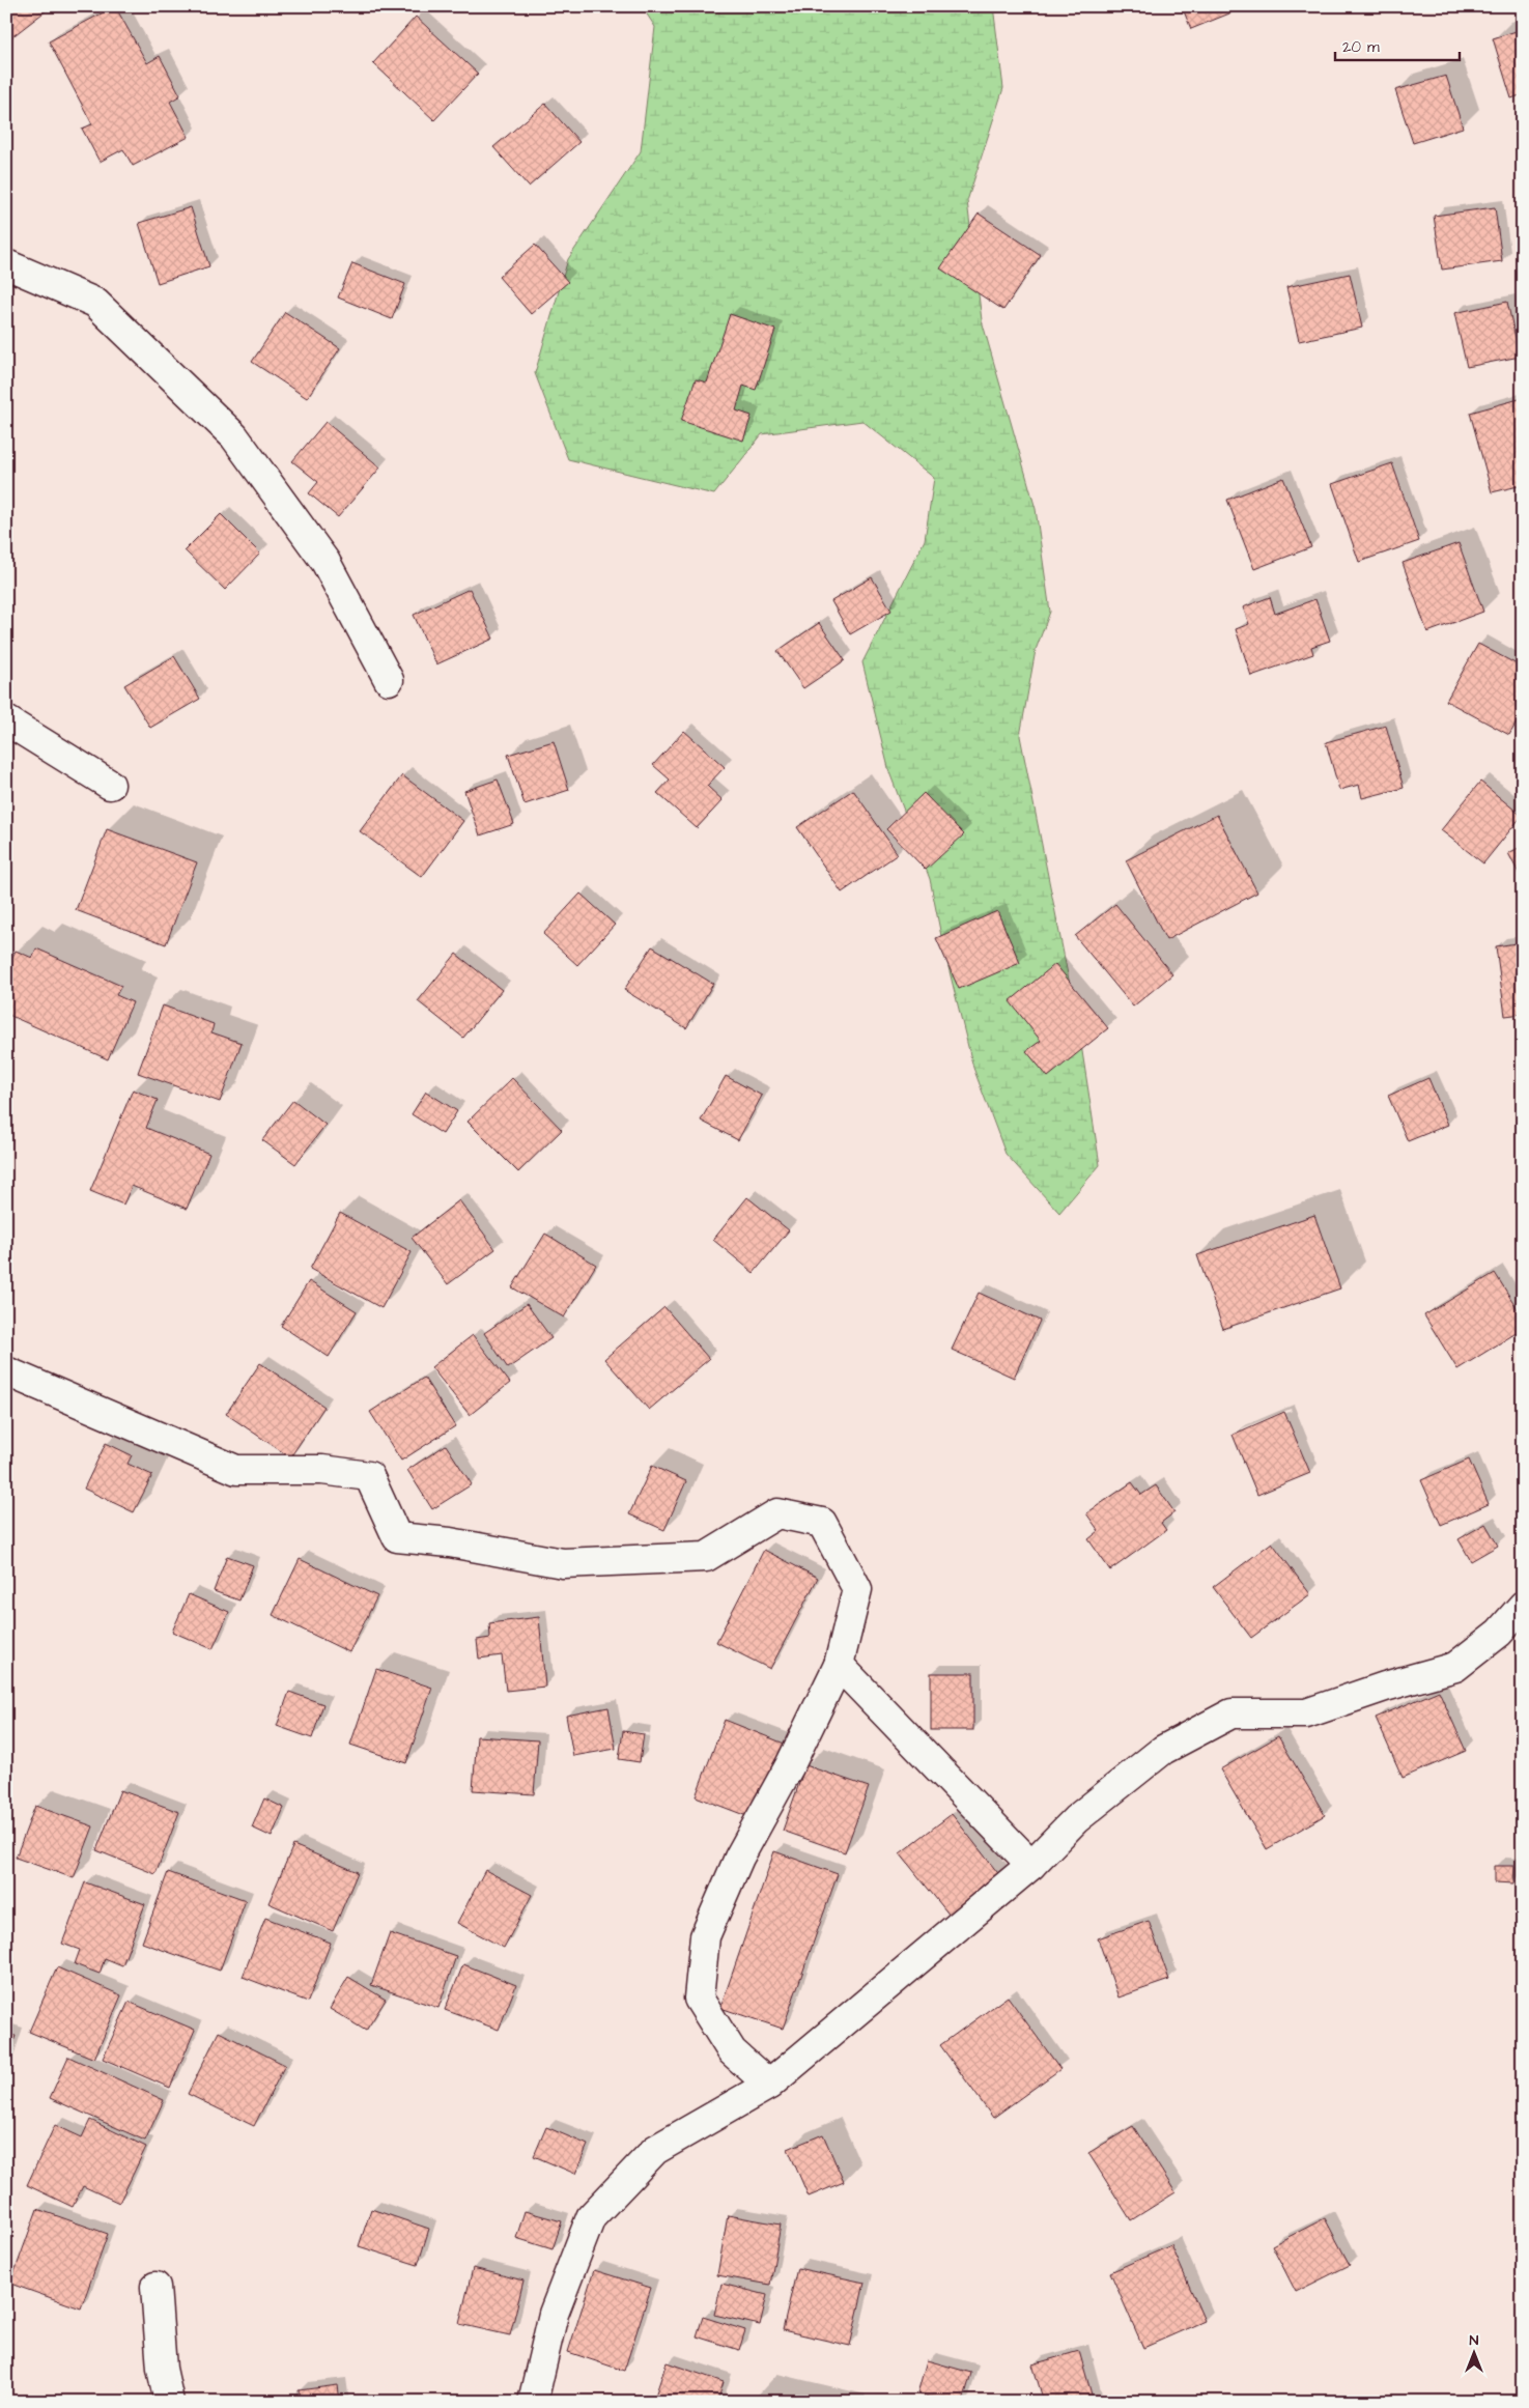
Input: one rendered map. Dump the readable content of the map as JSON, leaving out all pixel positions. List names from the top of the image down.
{
  "scale_bar": "20 m",
  "north": "top"
}
